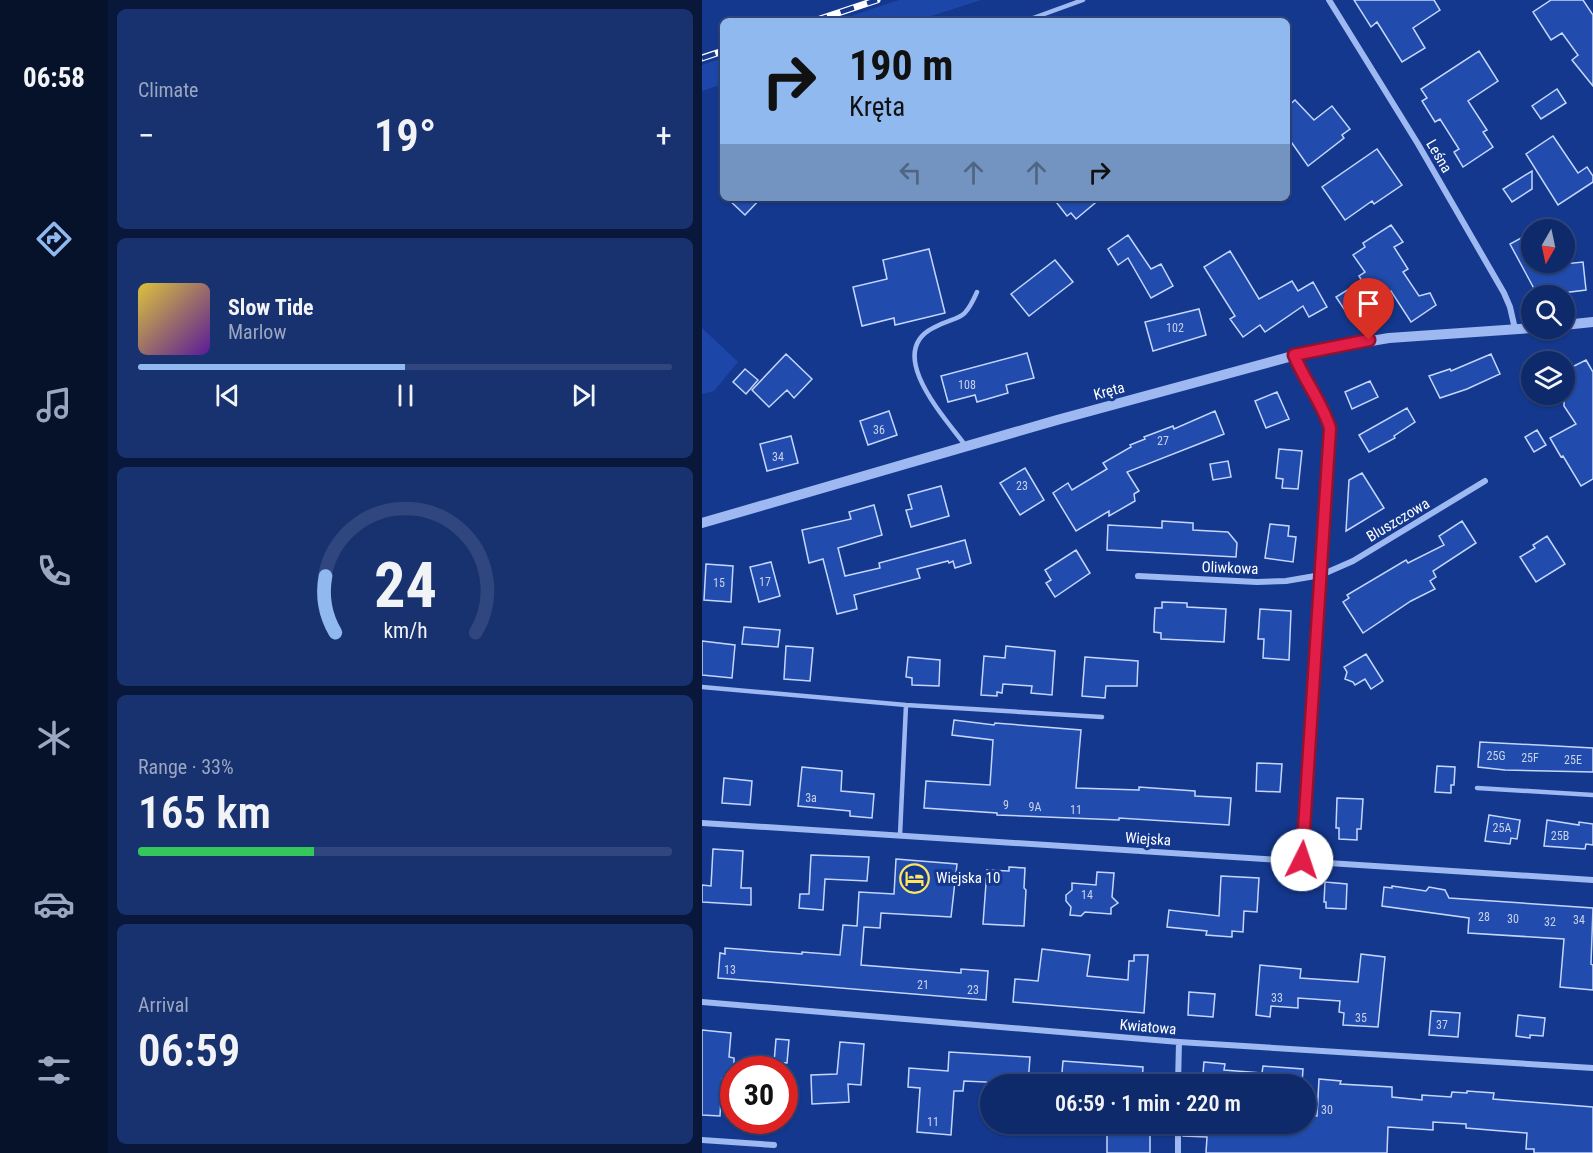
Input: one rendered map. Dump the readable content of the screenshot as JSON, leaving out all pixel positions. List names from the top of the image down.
{
  "streets": {
    "street": [
      "Leśna",
      "Kręta",
      "Bluszczowa",
      "Oliwkowa",
      "Wiejska",
      "Kwiatowa"
    ]
  },
  "crossings": [
    ["Leśna", "Kręta"],
    ["Bluszczowa", "Oliwkowa"]
  ],
  "places": {
    "hotel": ["Wiejska 10"]
  },
  "house_numbers": [
    "102",
    "108",
    "36",
    "27",
    "34",
    "23",
    "17",
    "15",
    "25G",
    "25F",
    "25E",
    "3a",
    "9",
    "9A",
    "11",
    "25A",
    "25B",
    "14",
    "28",
    "30",
    "34",
    "32",
    "13",
    "21",
    "23",
    "33",
    "35",
    "37",
    "30",
    "11"
  ],
  "north": "bottom",
  "page": {
    "tabs": "06:58",
    "tile": [
      "Climate",
      ["Range · 33%", "165 km"],
      ["Arrival", "06:59"]
    ],
    "turn": ["190 m", "Kręta"],
    "heat": ["−", "19°", "+"],
    "song": ["Slow Tide", "Marlow"],
    "limit": "30",
    "trip": "06:59 · 1 min · 220 m",
    "gauge": ["24", "km/h"]
  }
}
